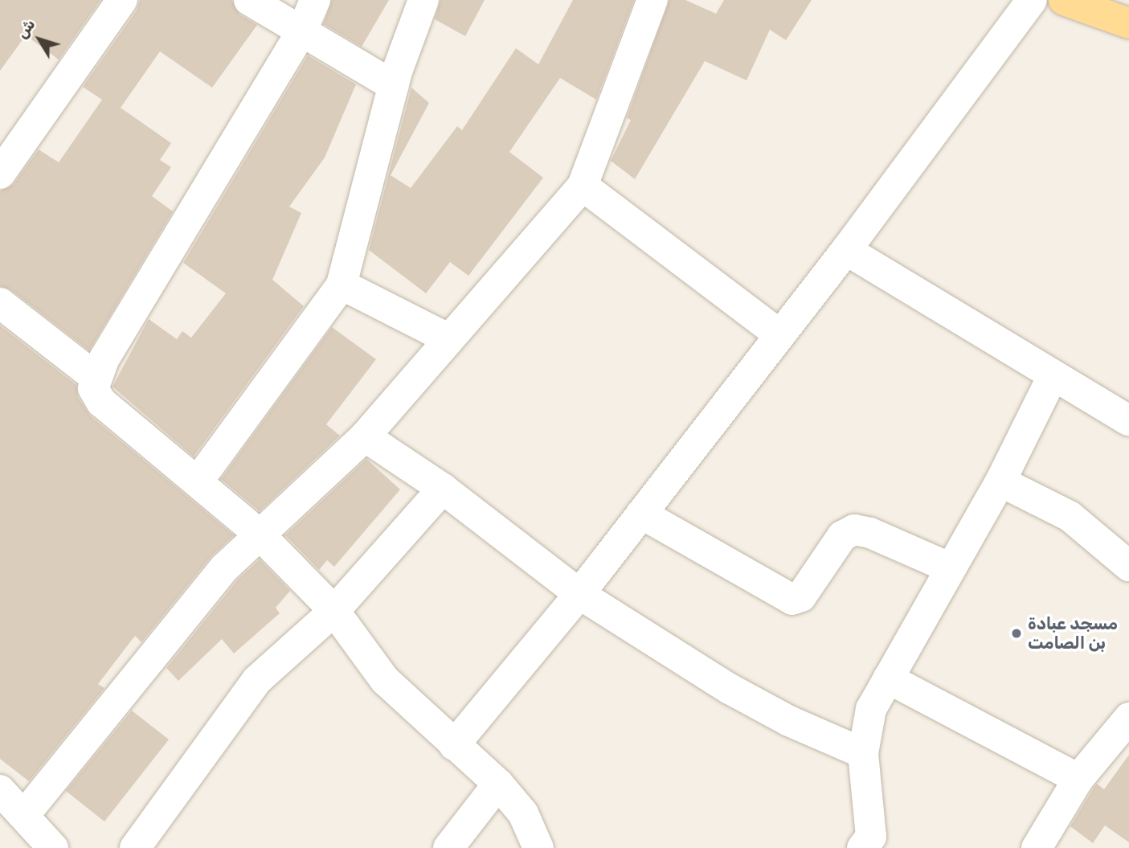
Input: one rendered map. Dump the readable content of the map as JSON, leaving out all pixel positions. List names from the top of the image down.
{
  "places": ["مسجد عبادة بن الصامت"],
  "north": "top left"
}
